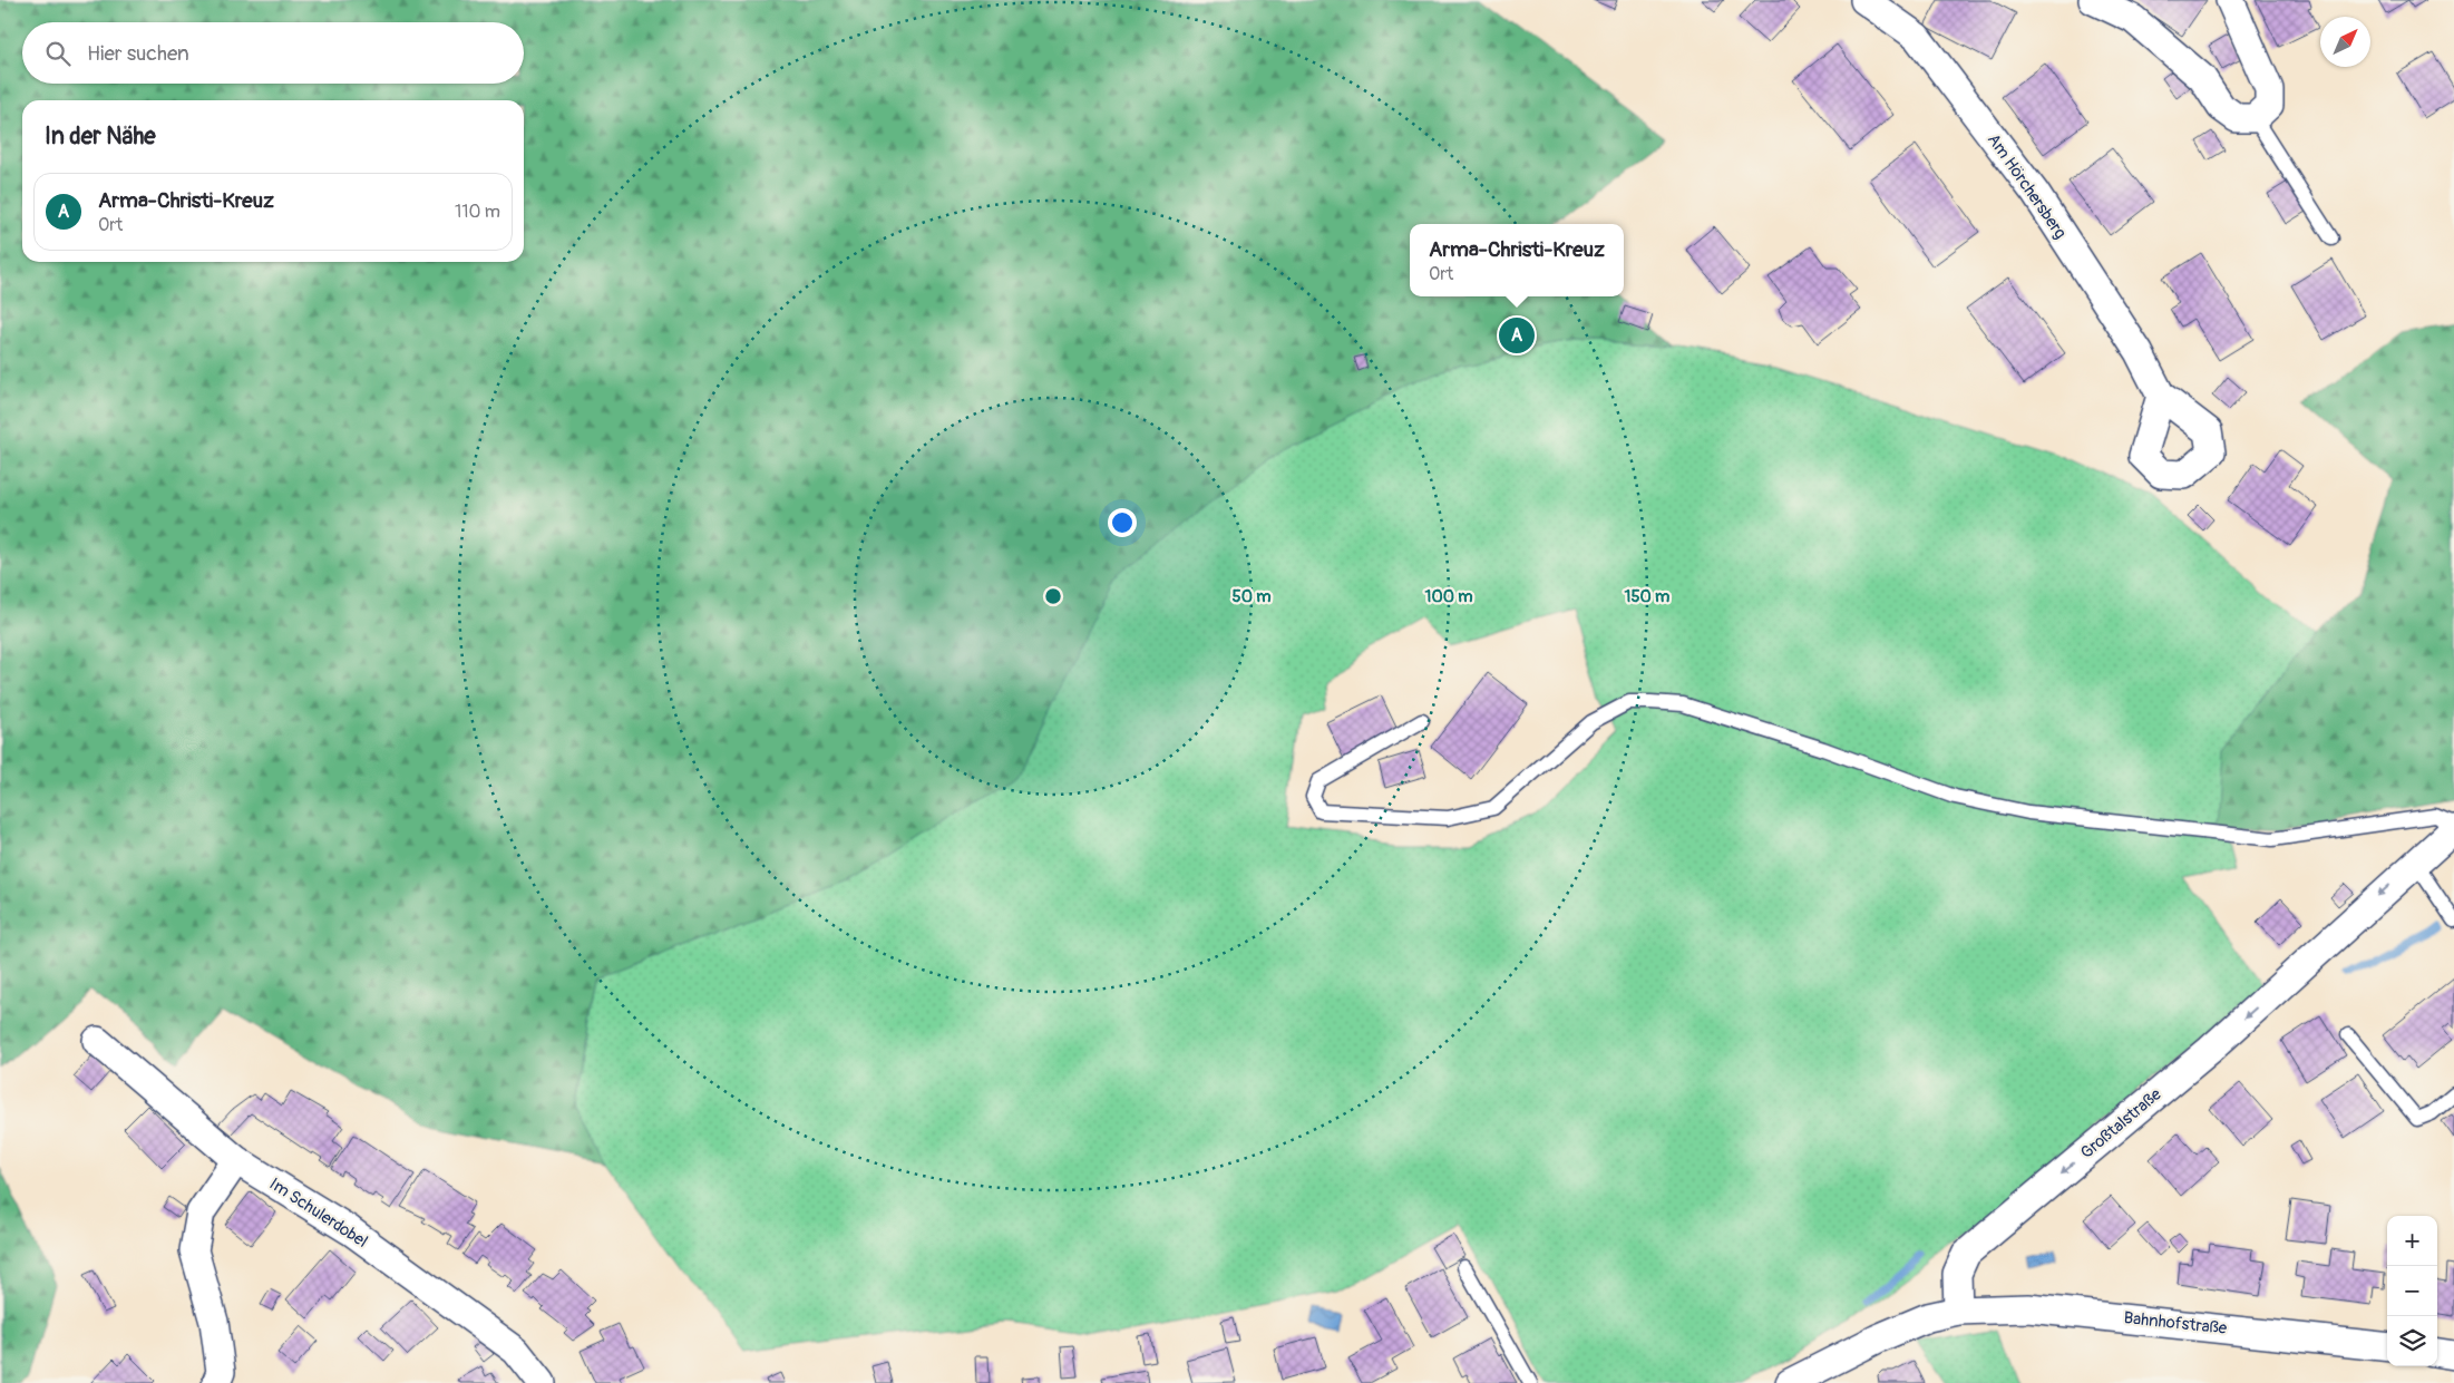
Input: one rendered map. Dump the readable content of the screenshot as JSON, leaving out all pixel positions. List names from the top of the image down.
{
  "streets": {
    "street": [
      "Am Hörchersberg",
      "Großtalstraße",
      "Im Schulerdobel",
      "Bahnhofstraße"
    ]
  },
  "crossings": [
    ["Großtalstraße", "Bahnhofstraße"]
  ],
  "one_way": ["Großtalstraße"],
  "north": "top right",
  "page": {
    "search": "Hier suchen",
    "heading": "In der Nähe",
    "list": [
      {
        "mark": "A",
        "name": "Arma-Christi-Kreuz",
        "note": "Ort",
        "value": "110 m"
      }
    ],
    "popup": ["Arma-Christi-Kreuz", "Ort"],
    "pins": "A",
    "map_buttons": ["+", "−"]
  },
  "rings": ["50 m", "100 m", "150 m"]
}
